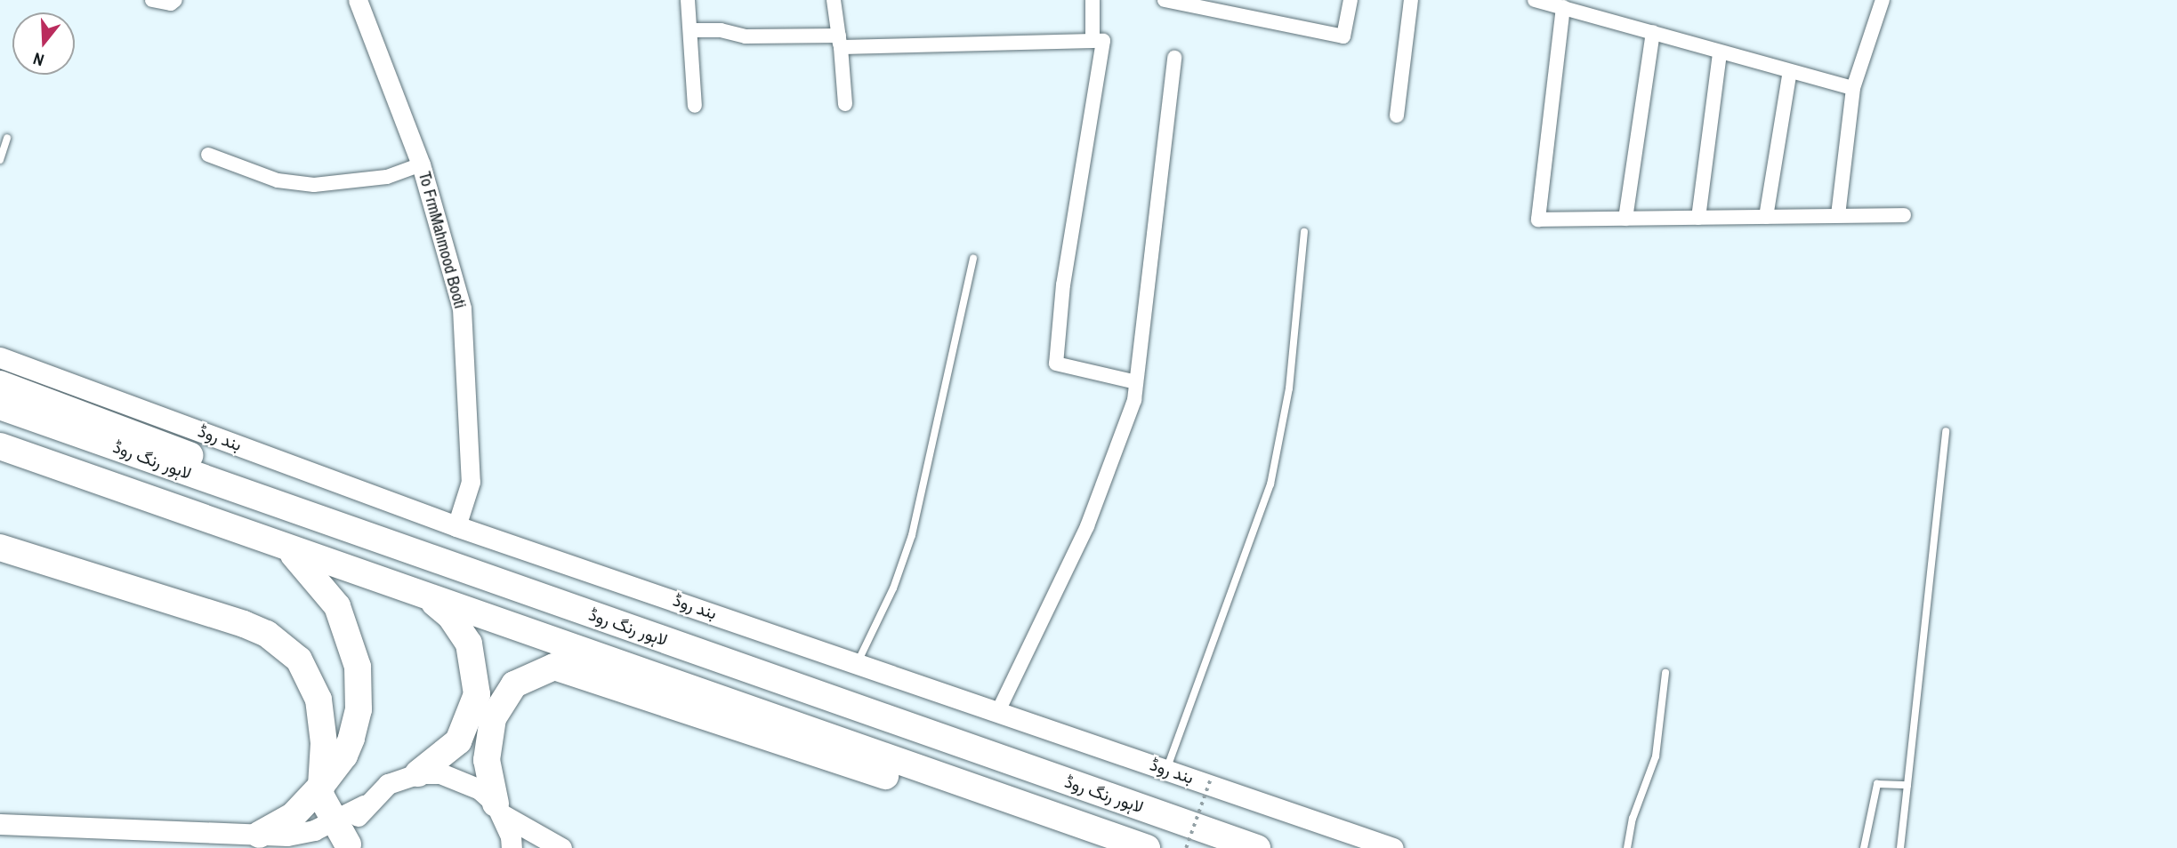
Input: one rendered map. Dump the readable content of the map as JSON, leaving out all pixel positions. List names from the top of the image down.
{
  "streets": {
    "highway": ["لاہور رنگ روڈ"],
    "main road": ["بند روڈ"],
    "street": ["To FrmMahmood Booti"]
  },
  "crossings": [
    ["To FrmMahmood Booti", "بند روڈ"]
  ],
  "north": "bottom"
}
